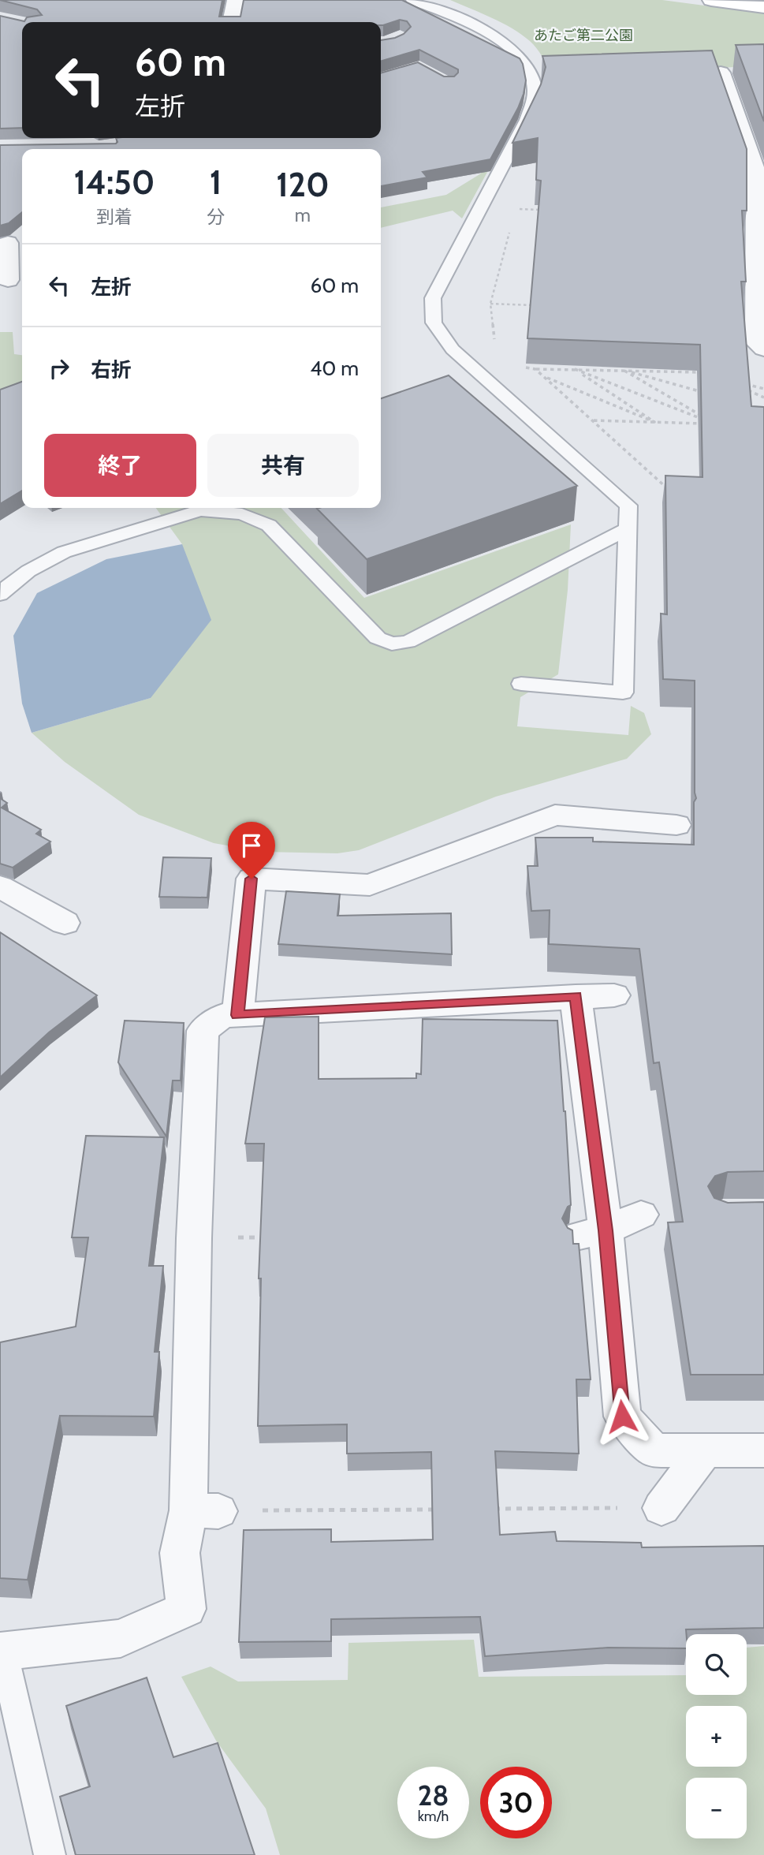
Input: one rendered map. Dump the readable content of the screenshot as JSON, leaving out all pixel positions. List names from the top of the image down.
{
  "parks": ["あたご第二公園"],
  "page": {
    "turn": ["60 m", "左折"],
    "eta": [
      "14:50",
      "到着",
      "1",
      "分",
      "120",
      "m"
    ],
    "list": [
      {
        "name": "左折",
        "value": "60 m"
      },
      {
        "name": "右折",
        "value": "40 m"
      }
    ],
    "buttons": ["終了", "共有"],
    "map_buttons": ["+", "−"],
    "speed": "28 km/h",
    "limit": "30"
  }
}
